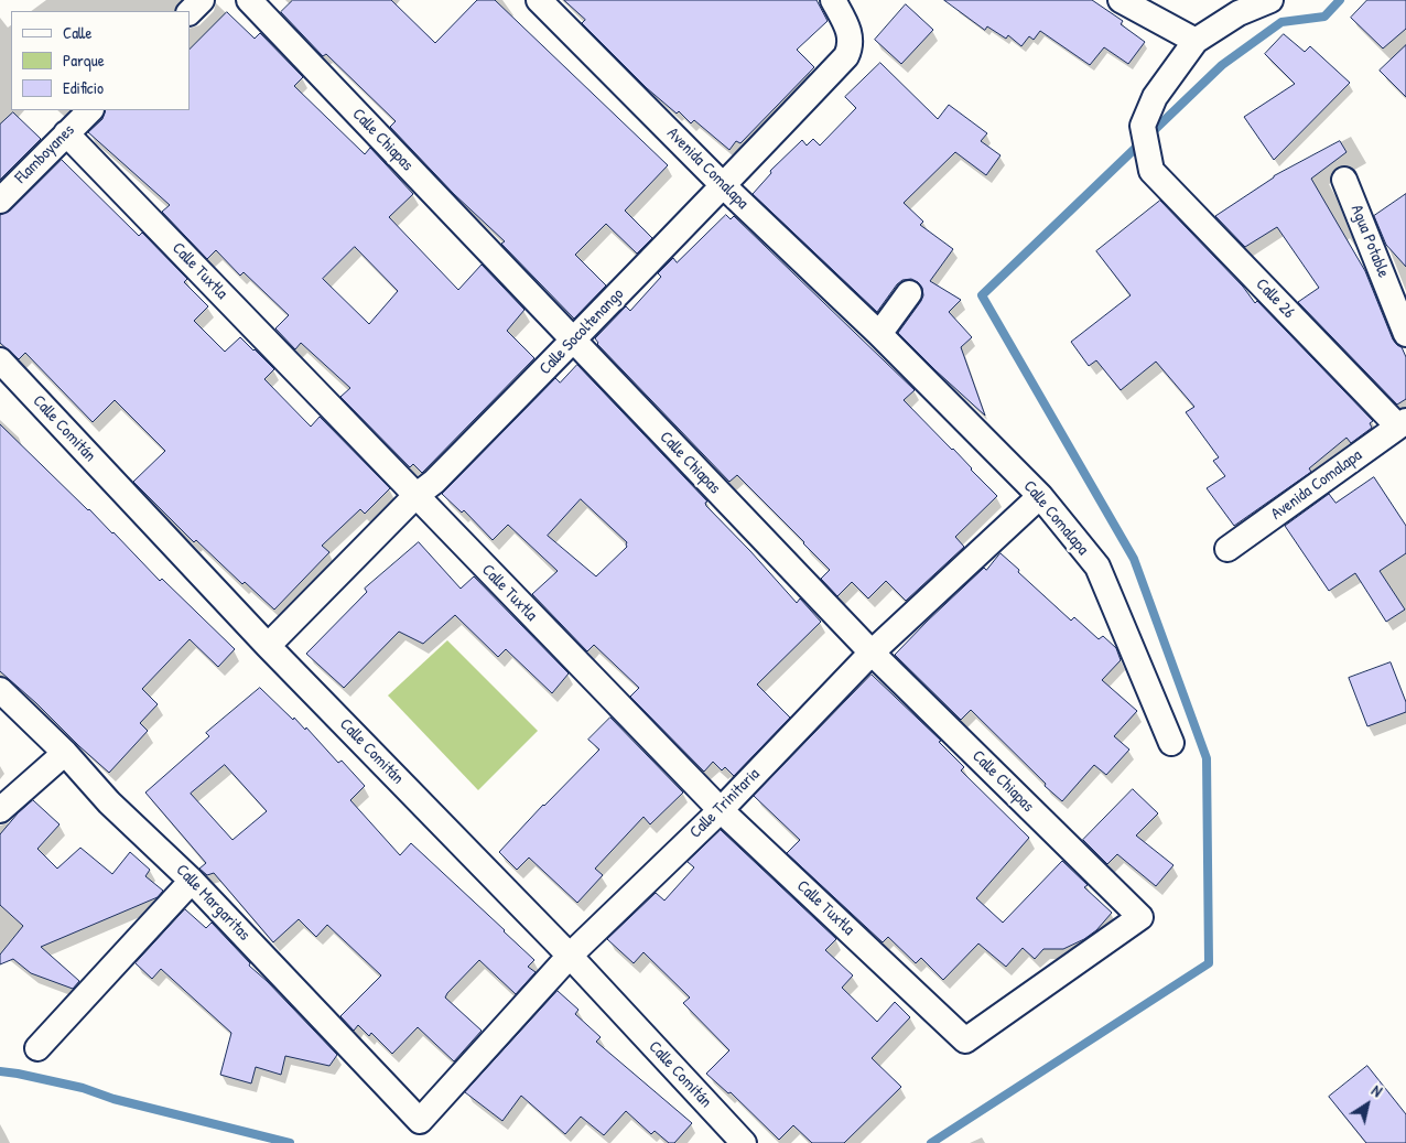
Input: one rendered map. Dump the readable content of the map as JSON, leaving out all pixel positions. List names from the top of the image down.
{
  "streets": {
    "street": [
      "Calle Chiapas",
      "Flamboyanes",
      "Avenida Comalapa",
      "Agua Potable",
      "Calle Tuxtla",
      "Calle 26",
      "Calle Socoltenango",
      "Calle Comitán",
      "Calle Comalapa",
      "Calle Trinitaria",
      "Calle Margaritas"
    ]
  },
  "crossings": [
    ["Calle Chiapas", "Calle Tuxtla"],
    ["Calle Chiapas", "Calle Socoltenango"],
    ["Calle Chiapas", "Calle Trinitaria"],
    ["Flamboyanes", "Calle Tuxtla"],
    ["Avenida Comalapa", "Calle 26"],
    ["Avenida Comalapa", "Calle Socoltenango"],
    ["Avenida Comalapa", "Calle Comalapa"],
    ["Calle Tuxtla", "Calle Socoltenango"],
    ["Calle Tuxtla", "Calle Trinitaria"],
    ["Calle Socoltenango", "Calle Comitán"],
    ["Calle Comitán", "Calle Trinitaria"],
    ["Calle Comalapa", "Calle Trinitaria"],
    ["Calle Trinitaria", "Calle Margaritas"]
  ],
  "legend": ["Calle", "Parque", "Edificio"],
  "north": "top right"
}
